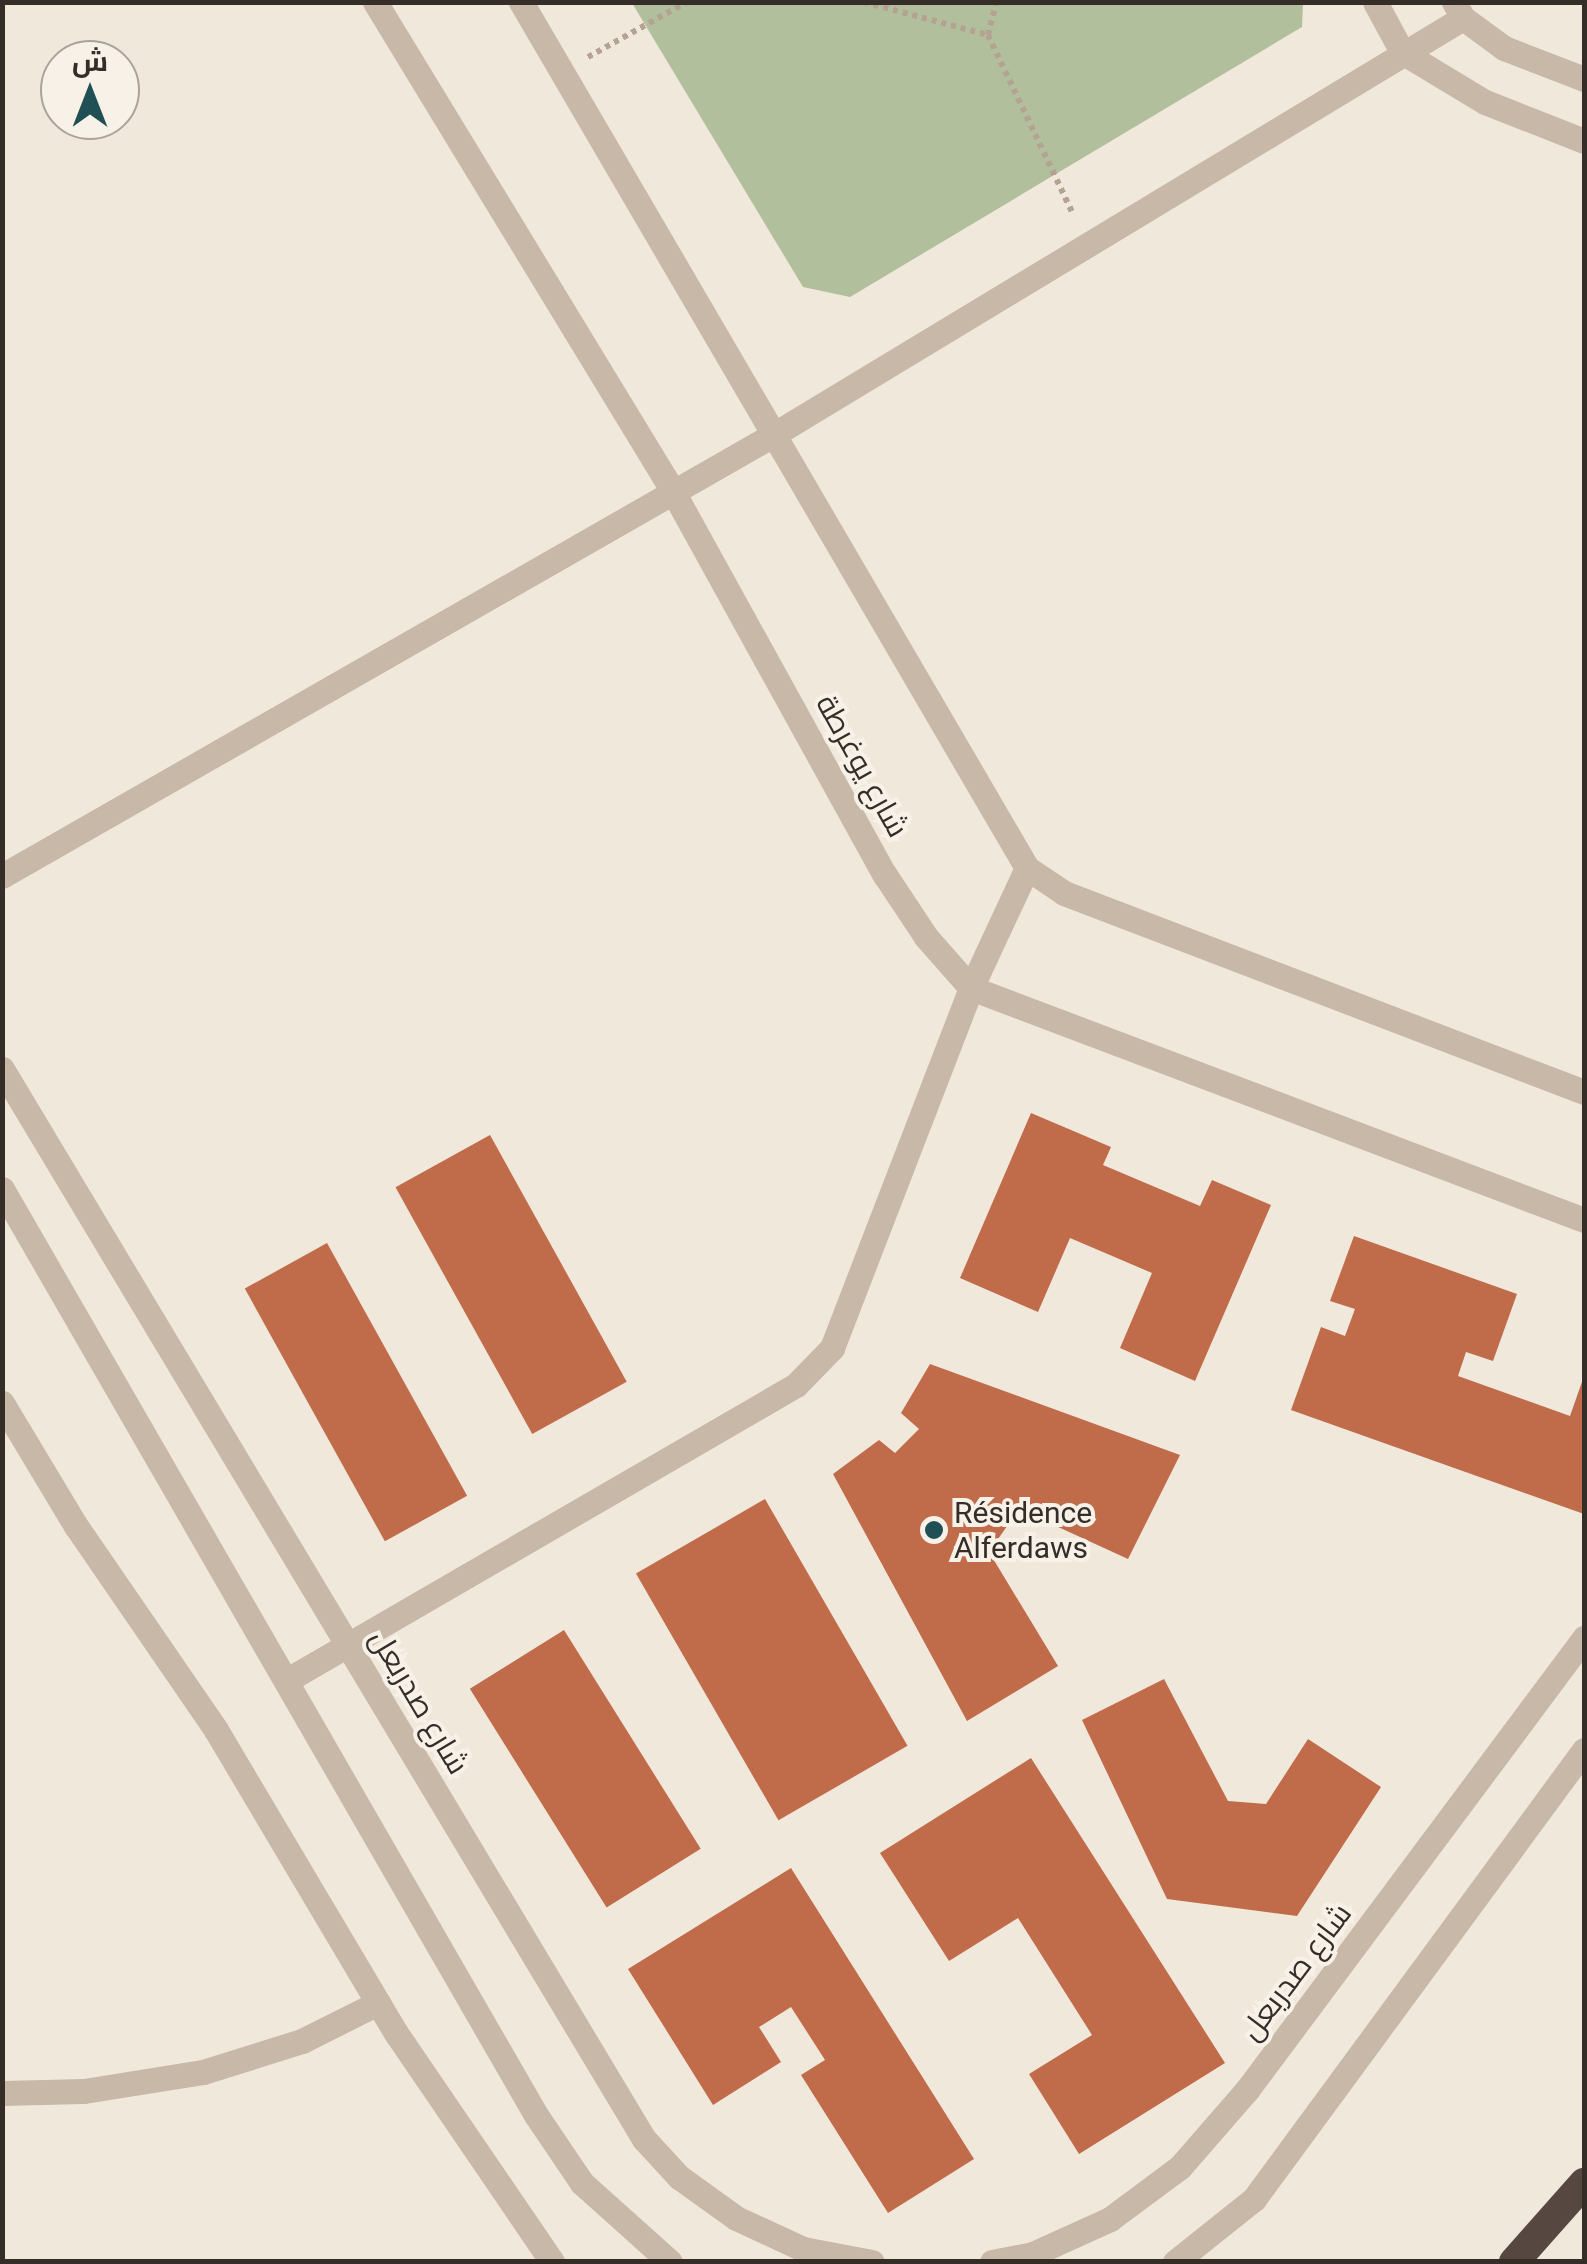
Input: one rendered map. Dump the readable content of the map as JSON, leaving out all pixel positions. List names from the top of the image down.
{
  "streets": {
    "street": ["شارع يوغرطة", "شارع صدربعل"]
  },
  "places": ["Résidence Alferdaws"],
  "north": "top"
}
